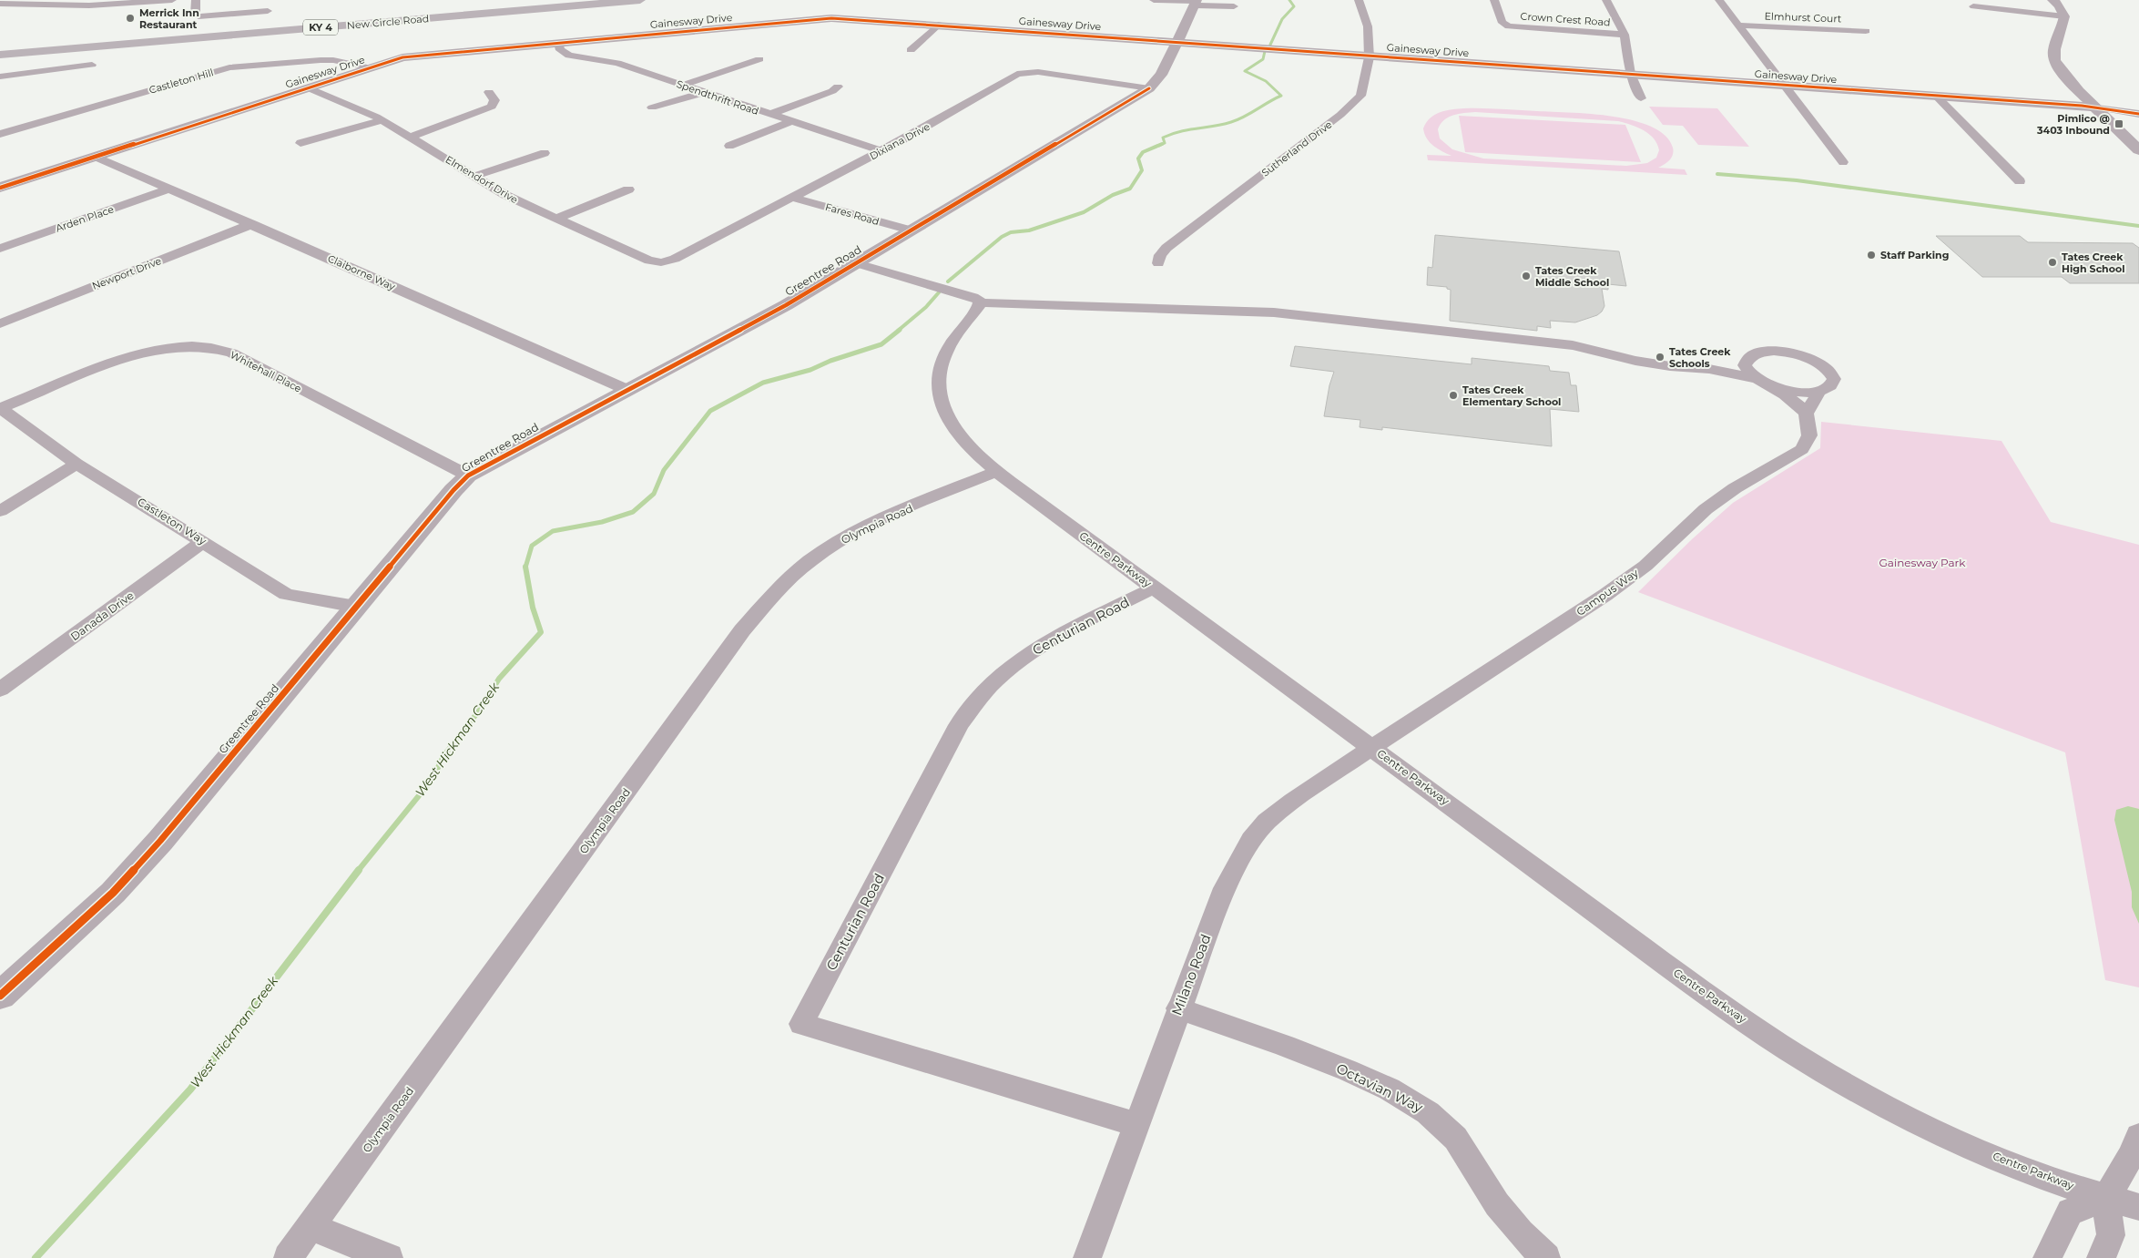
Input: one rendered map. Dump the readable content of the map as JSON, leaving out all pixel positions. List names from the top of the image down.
{
  "streets": {
    "highway": ["New Circle Road", "KY 4"],
    "street": [
      "Elmhurst Court",
      "Crown Crest Road",
      "Gainesway Drive",
      "Castleton Hill",
      "Spendthrift Road",
      "Dixiana Drive",
      "Sutherland Drive",
      "Elmendorf Drive",
      "Fares Road",
      "Arden Place",
      "Greentree Road",
      "Claiborne Way",
      "Newport Drive",
      "Whitehall Place",
      "Castleton Way",
      "Olympia Road",
      "Centre Parkway",
      "Campus Way",
      "Danada Drive",
      "Centurian Road",
      "Milano Road",
      "Octavian Way"
    ]
  },
  "crossings": [
    ["Gainesway Drive", "Castleton Hill"],
    ["Gainesway Drive", "Spendthrift Road"],
    ["Gainesway Drive", "Sutherland Drive"],
    ["Gainesway Drive", "Elmendorf Drive"],
    ["Gainesway Drive", "Greentree Road"],
    ["Gainesway Drive", "Claiborne Way"],
    ["Spendthrift Road", "Dixiana Drive"],
    ["Dixiana Drive", "Elmendorf Drive"],
    ["Dixiana Drive", "Fares Road"],
    ["Dixiana Drive", "Greentree Road"],
    ["Fares Road", "Greentree Road"],
    ["Arden Place", "Claiborne Way"],
    ["Greentree Road", "Claiborne Way"],
    ["Greentree Road", "Whitehall Place"],
    ["Greentree Road", "Castleton Way"],
    ["Claiborne Way", "Newport Drive"],
    ["Whitehall Place", "Castleton Way"],
    ["Castleton Way", "Danada Drive"],
    ["Olympia Road", "Centre Parkway"],
    ["Centre Parkway", "Campus Way"],
    ["Centre Parkway", "Centurian Road"],
    ["Centre Parkway", "Milano Road"],
    ["Campus Way", "Milano Road"],
    ["Centurian Road", "Milano Road"],
    ["Milano Road", "Octavian Way"]
  ],
  "water": ["West Hickman Creek"],
  "parks": ["Gainesway Park"],
  "places": {
    "other": [
      "Merrick Inn Restaurant",
      "Staff Parking",
      "Tates Creek High School",
      "Tates Creek Middle School",
      "Tates Creek Schools",
      "Tates Creek Elementary School"
    ],
    "transit": ["Pimlico @ 3403 Inbound"]
  }
}
